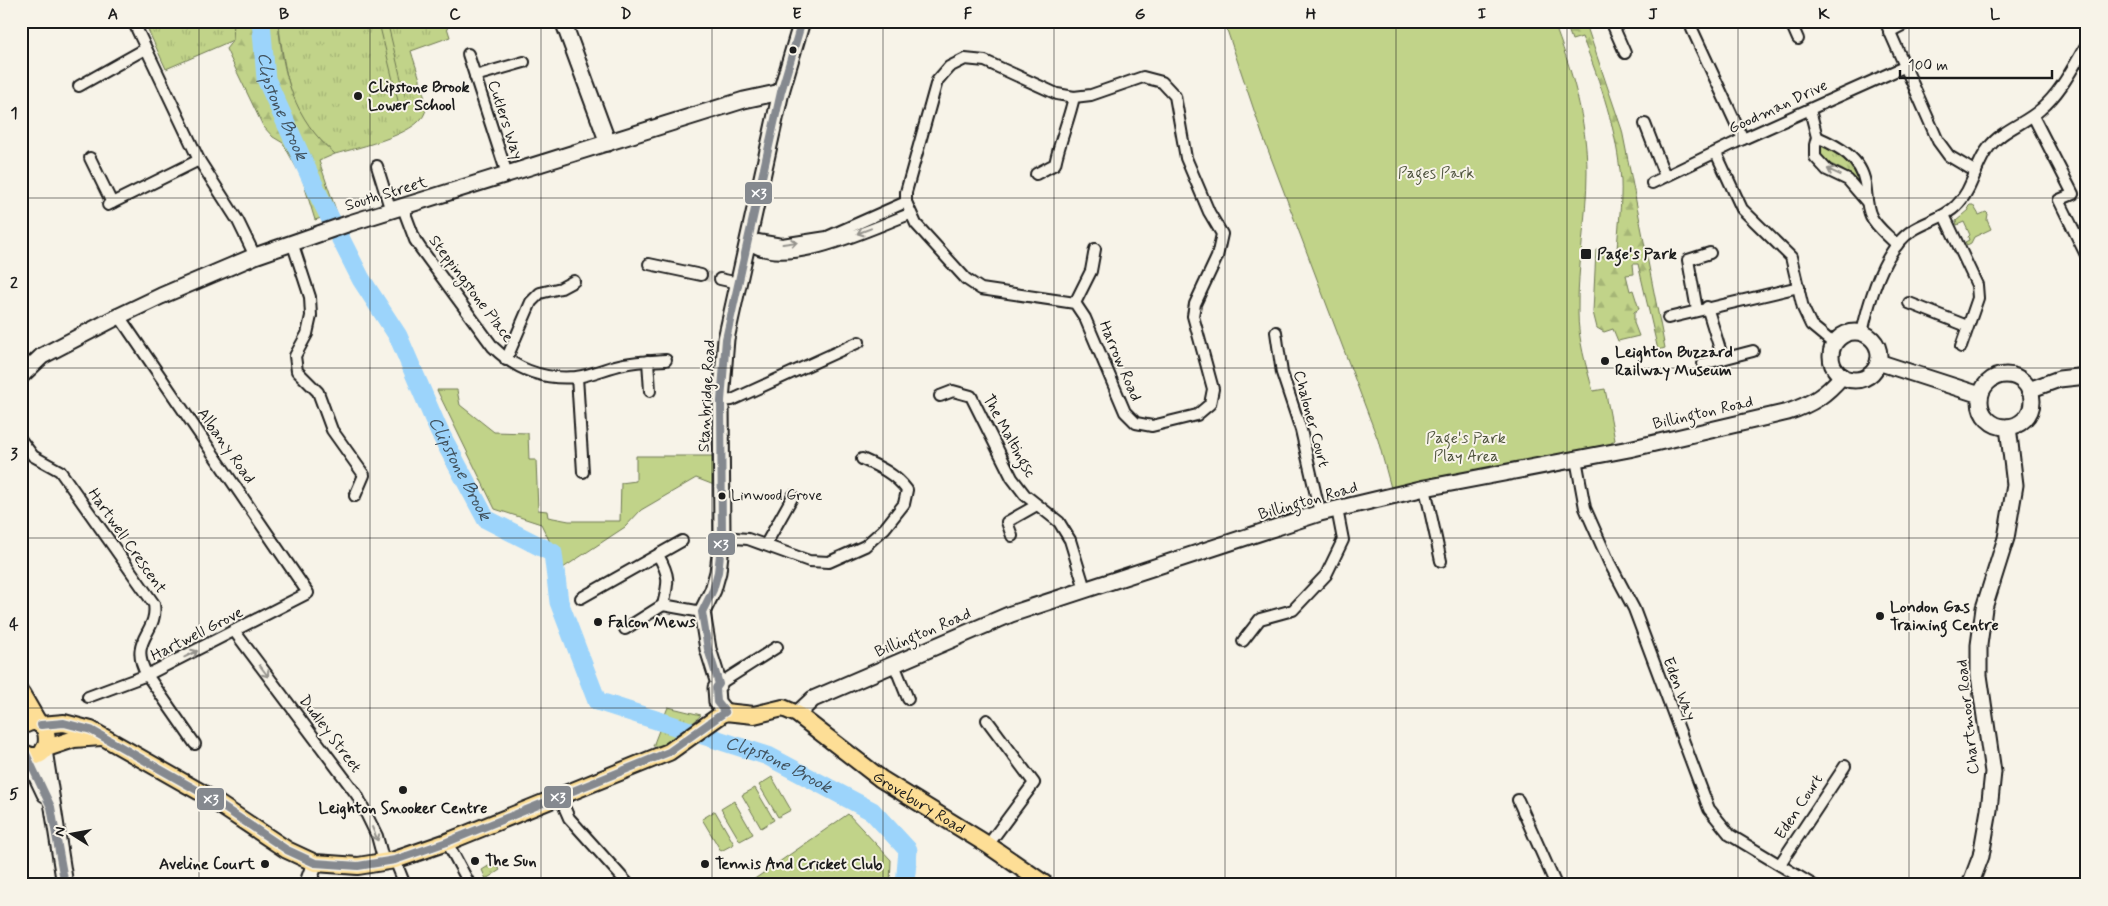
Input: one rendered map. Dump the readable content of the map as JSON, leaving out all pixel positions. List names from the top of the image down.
{
  "streets": {
    "main road": ["Grovebury Road"],
    "street": [
      "Goodman Drive",
      "Cutlers Way",
      "South Street",
      "Steppingstone Place",
      "Harrow Road",
      "Stanbridge Road",
      "Billington Road",
      "Chaloner Court",
      "The Maltingsc",
      "Albany Road",
      "Hartwell Crescent",
      "Hartwell Grove",
      "Eden Way",
      "Chartmoor Road",
      "Dudley Street",
      "Eden Court"
    ]
  },
  "crossings": [
    ["Cutlers Way", "South Street"],
    ["South Street", "Steppingstone Place"],
    ["South Street", "Stanbridge Road"],
    ["South Street", "Albany Road"],
    ["Billington Road", "Chaloner Court"],
    ["Billington Road", "The Maltingsc"],
    ["Billington Road", "Eden Way"],
    ["Billington Road", "Grovebury Road"],
    ["Albany Road", "Hartwell Grove"],
    ["Hartwell Crescent", "Hartwell Grove"],
    ["Hartwell Grove", "Dudley Street"],
    ["Eden Way", "Eden Court"]
  ],
  "one_way": ["Hartwell Grove", "Dudley Street"],
  "water": ["Clipstone Brook"],
  "parks": ["Pages Park", "Page's Park Play Area"],
  "places": {
    "other": [
      "Clipstone Brook Lower School",
      "Leighton Buzzard Railway Museum",
      "Linwood Grove",
      "London Gas Training Centre",
      "Falcon Mews",
      "Leighton Snooker Centre",
      "The Sun",
      "Aveline Court",
      "Tennis And Cricket Club"
    ],
    "transit": ["Page's Park"]
  },
  "lines": ["transit line X3"],
  "scale_bar": "100 m",
  "north": "left",
  "grid": {
    "columns": [
      "A",
      "B",
      "C",
      "D",
      "E",
      "F",
      "G",
      "H",
      "I",
      "J",
      "K",
      "L"
    ],
    "rows": [
      "1",
      "2",
      "3",
      "4",
      "5"
    ]
  }
}
